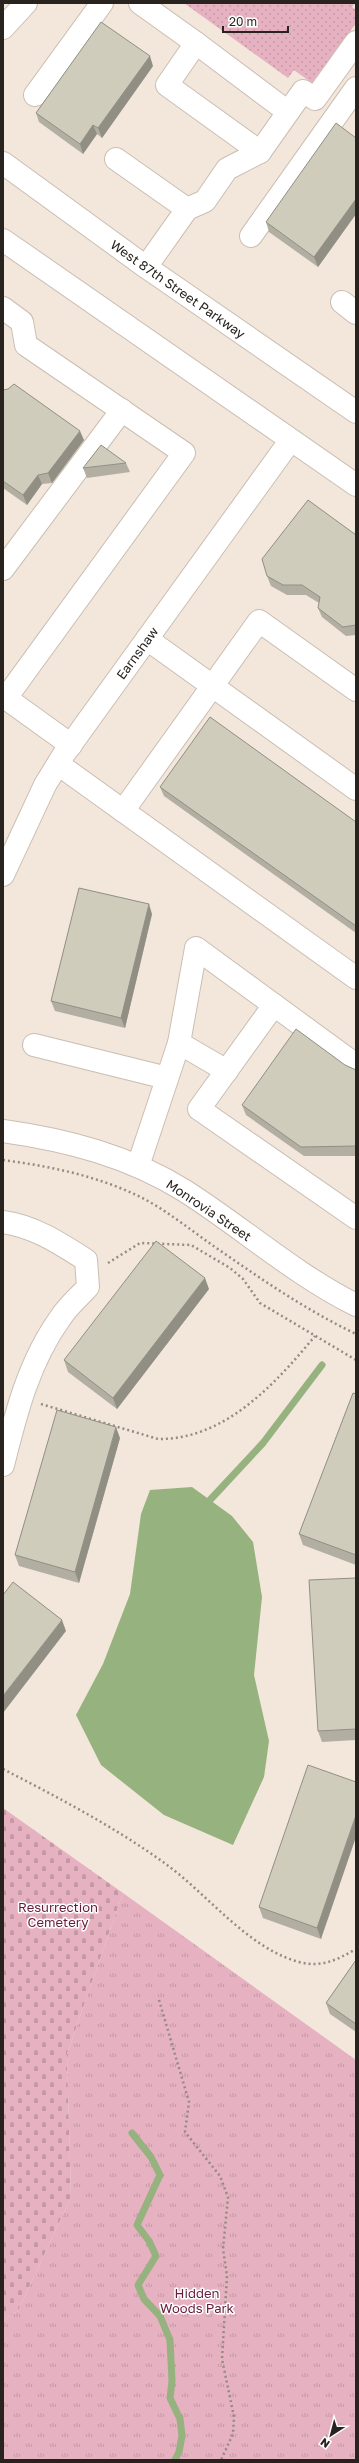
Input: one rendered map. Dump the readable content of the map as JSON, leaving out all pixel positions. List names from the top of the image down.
{
  "streets": {
    "street": ["West 87th Street Parkway", "Earnshaw", "Monrovia Street"]
  },
  "parks": ["Resurrection Cemetery", "Hidden Woods Park"],
  "scale_bar": "20 m",
  "north": "bottom left"
}
